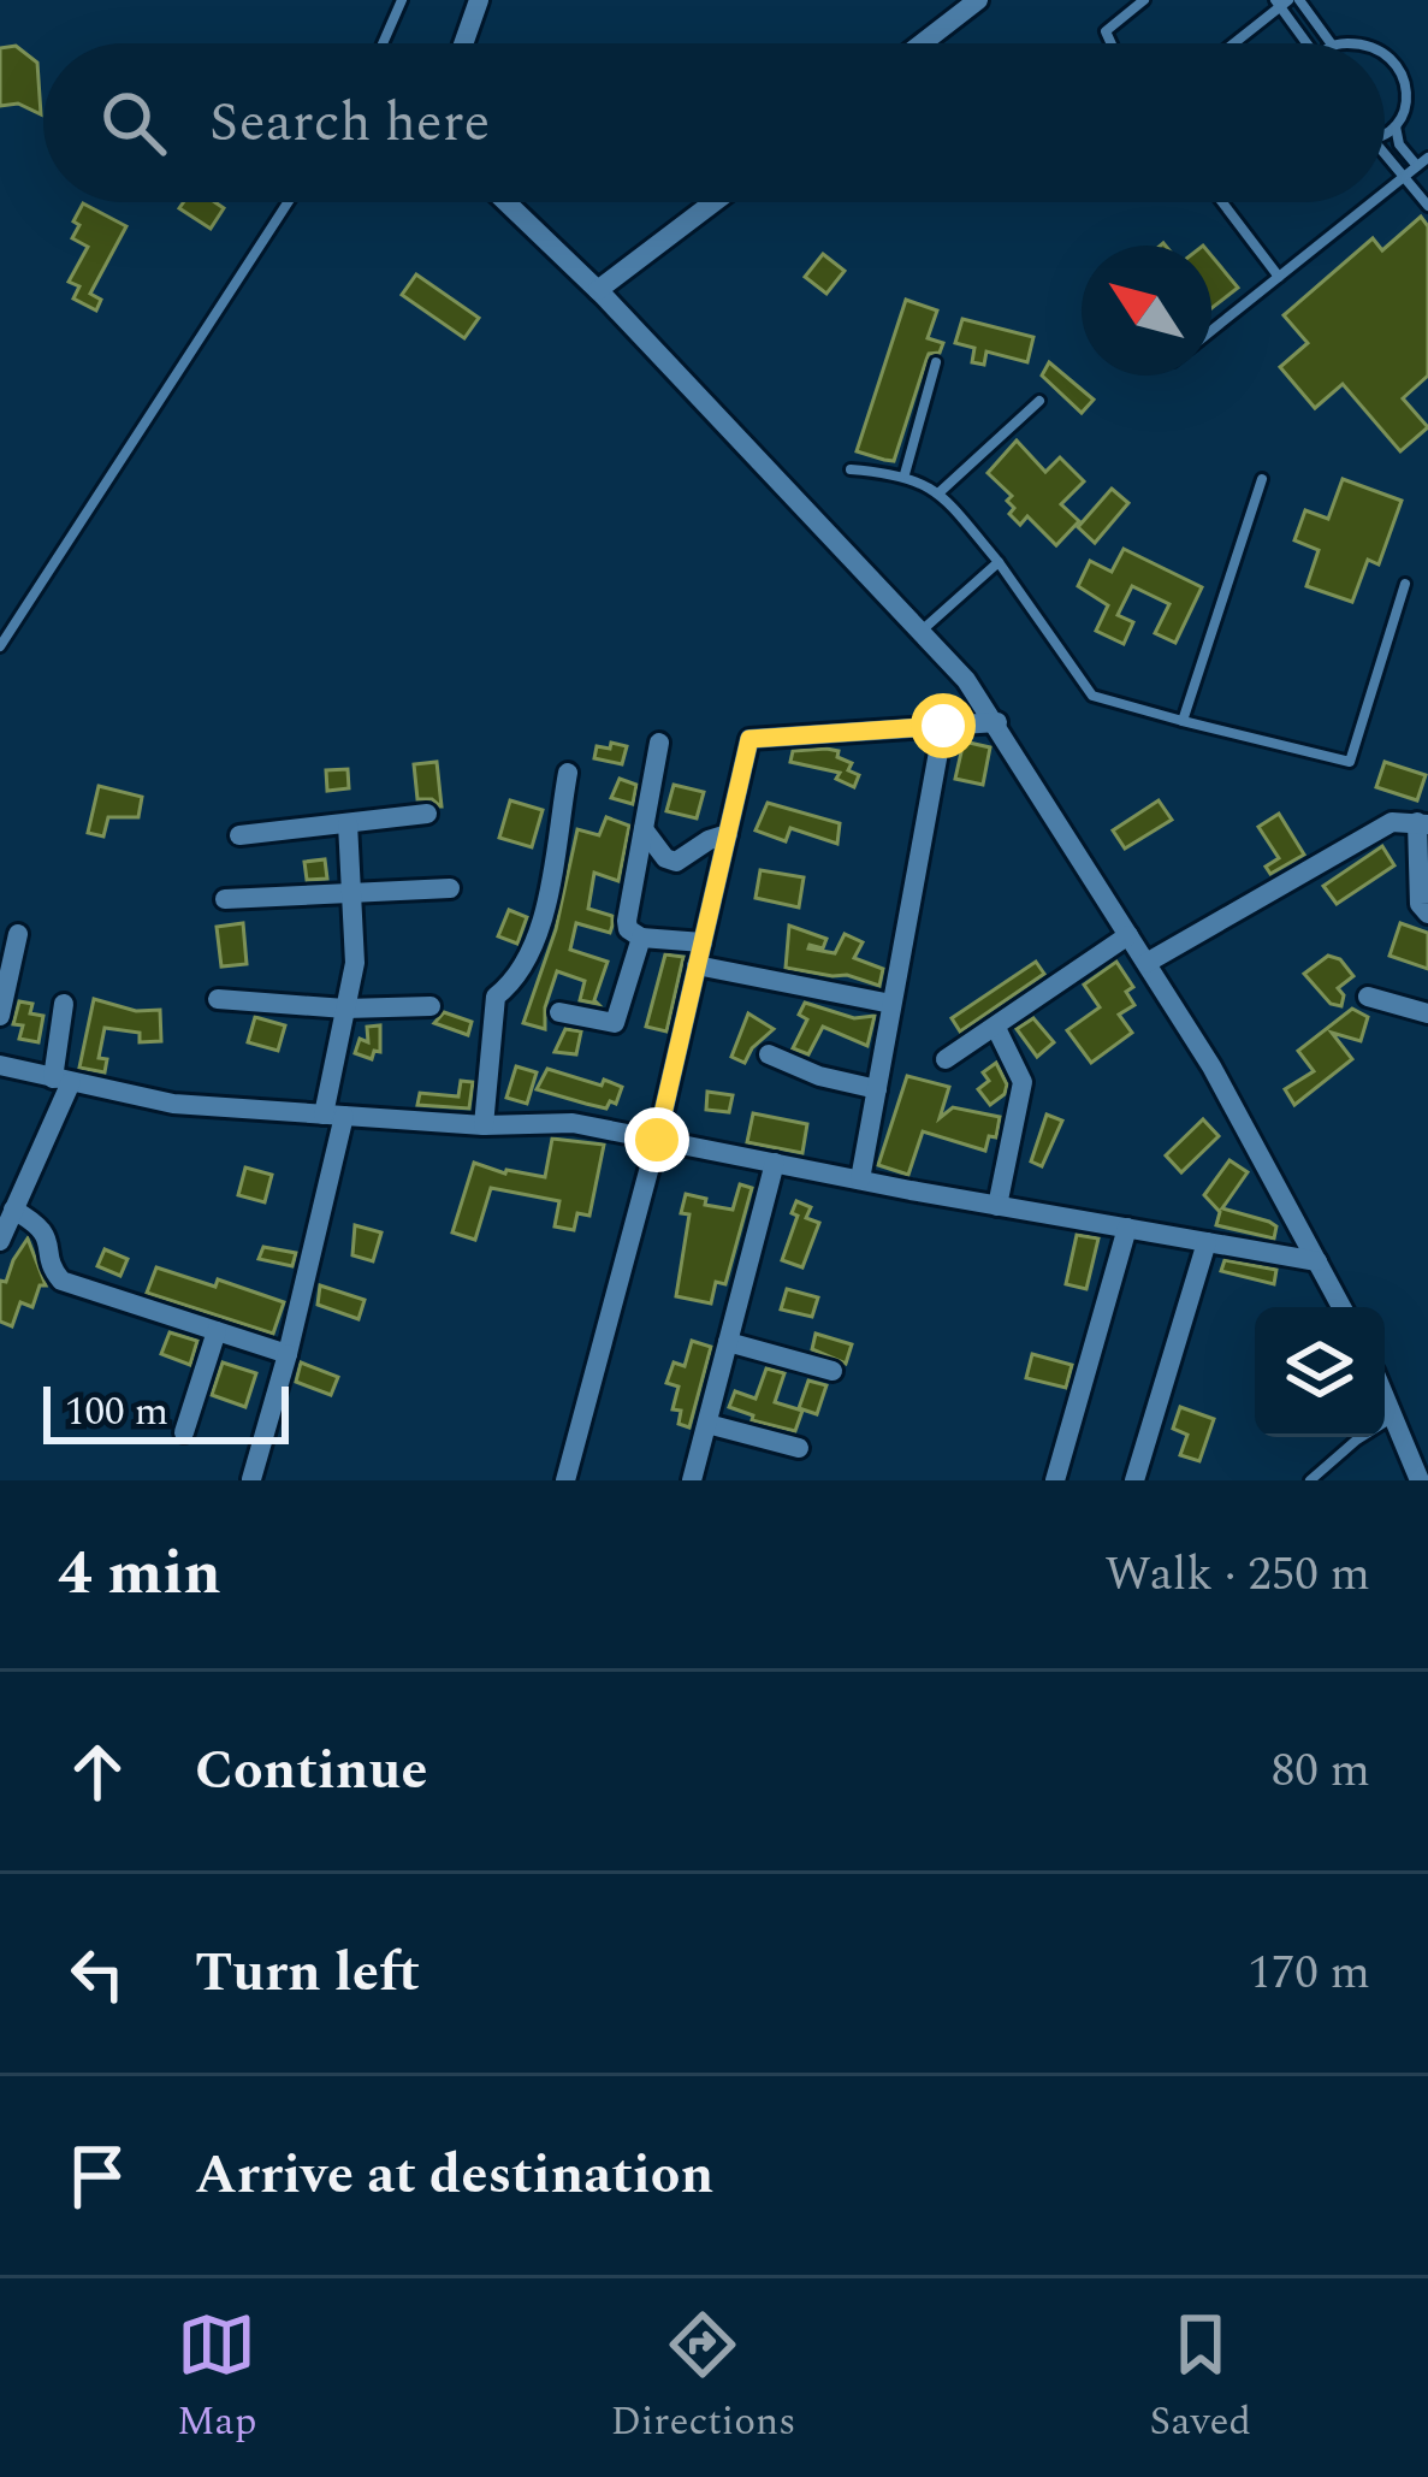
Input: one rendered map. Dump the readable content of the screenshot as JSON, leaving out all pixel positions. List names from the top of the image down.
{
  "scale_bar": "100 m",
  "north": "top left",
  "page": {
    "search": "Search here",
    "scale": "100 m",
    "heading": ["4 min", "Walk · 250 m"],
    "list": [
      ["Continue", "80 m"],
      ["Turn left", "170 m"],
      "Arrive at destination"
    ],
    "nav": ["Map", "Directions", "Saved"]
  }
}
